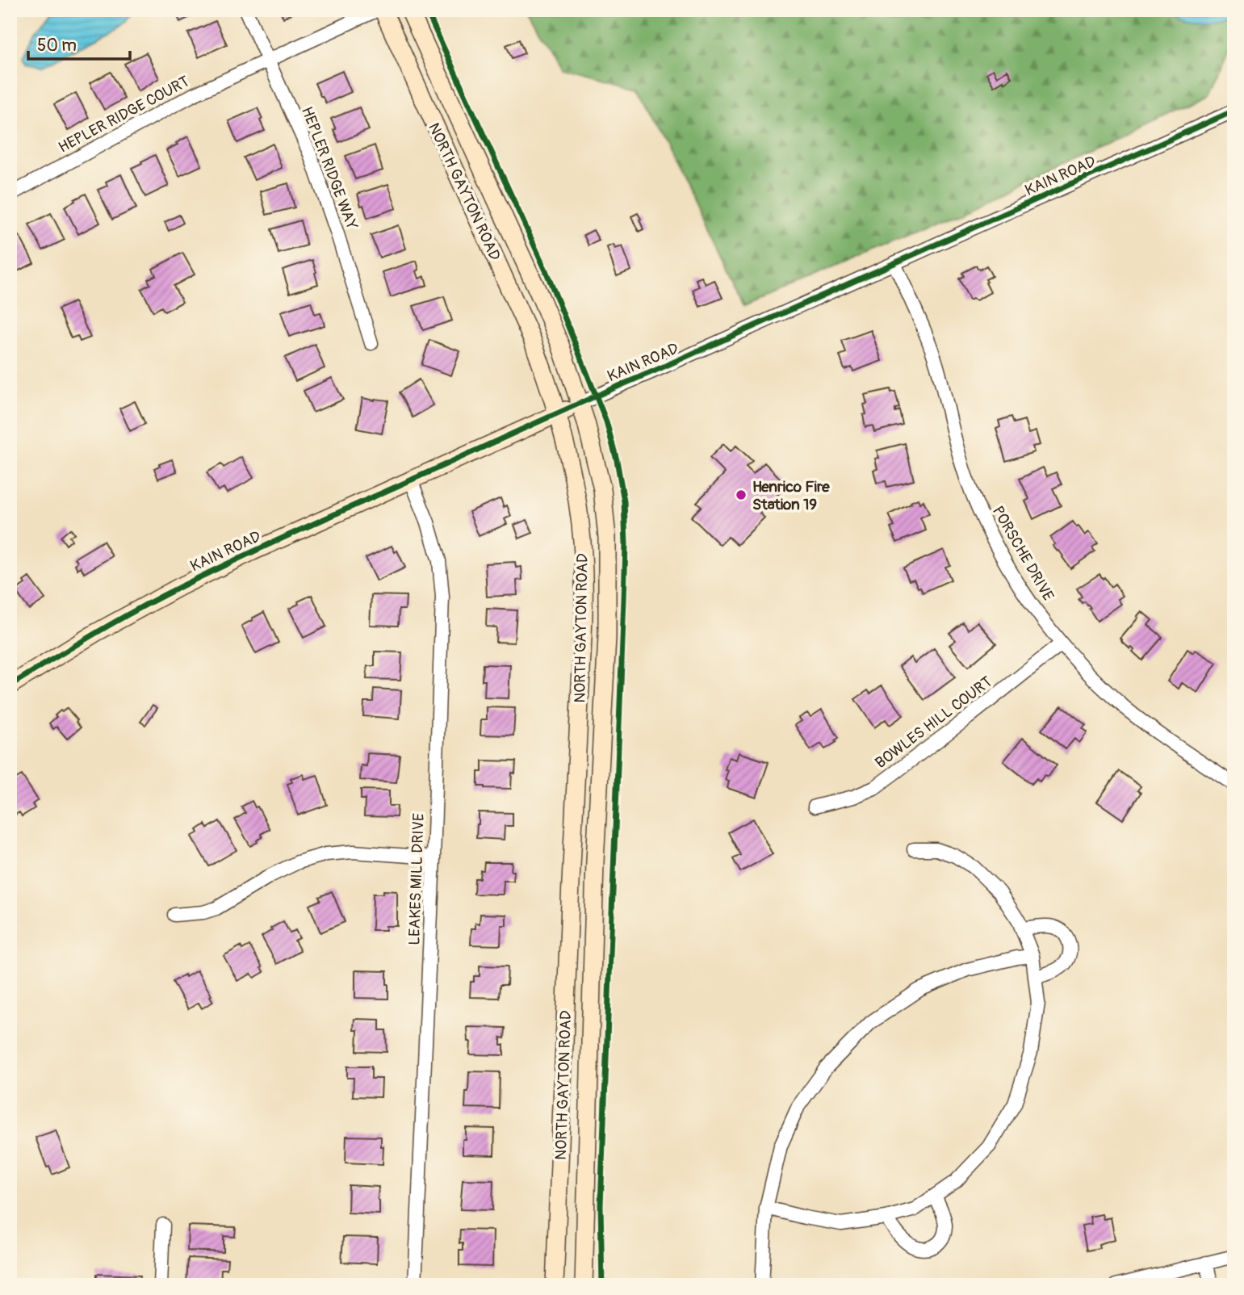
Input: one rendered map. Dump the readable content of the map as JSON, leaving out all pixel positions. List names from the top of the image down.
{
  "streets": {
    "main road": ["KAIN ROAD", "NORTH GAYTON ROAD"],
    "street": [
      "HEPLER RIDGE COURT",
      "HEPLER RIDGE WAY",
      "PORSCHE DRIVE",
      "BOWLES HILL COURT",
      "LEAKES MILL DRIVE"
    ]
  },
  "crossings": [
    ["HEPLER RIDGE COURT", "HEPLER RIDGE WAY"],
    ["HEPLER RIDGE COURT", "NORTH GAYTON ROAD"],
    ["KAIN ROAD", "NORTH GAYTON ROAD"],
    ["KAIN ROAD", "PORSCHE DRIVE"],
    ["KAIN ROAD", "LEAKES MILL DRIVE"],
    ["PORSCHE DRIVE", "BOWLES HILL COURT"]
  ],
  "places": ["Henrico Fire Station 19"],
  "scale_bar": "50 m"
}
